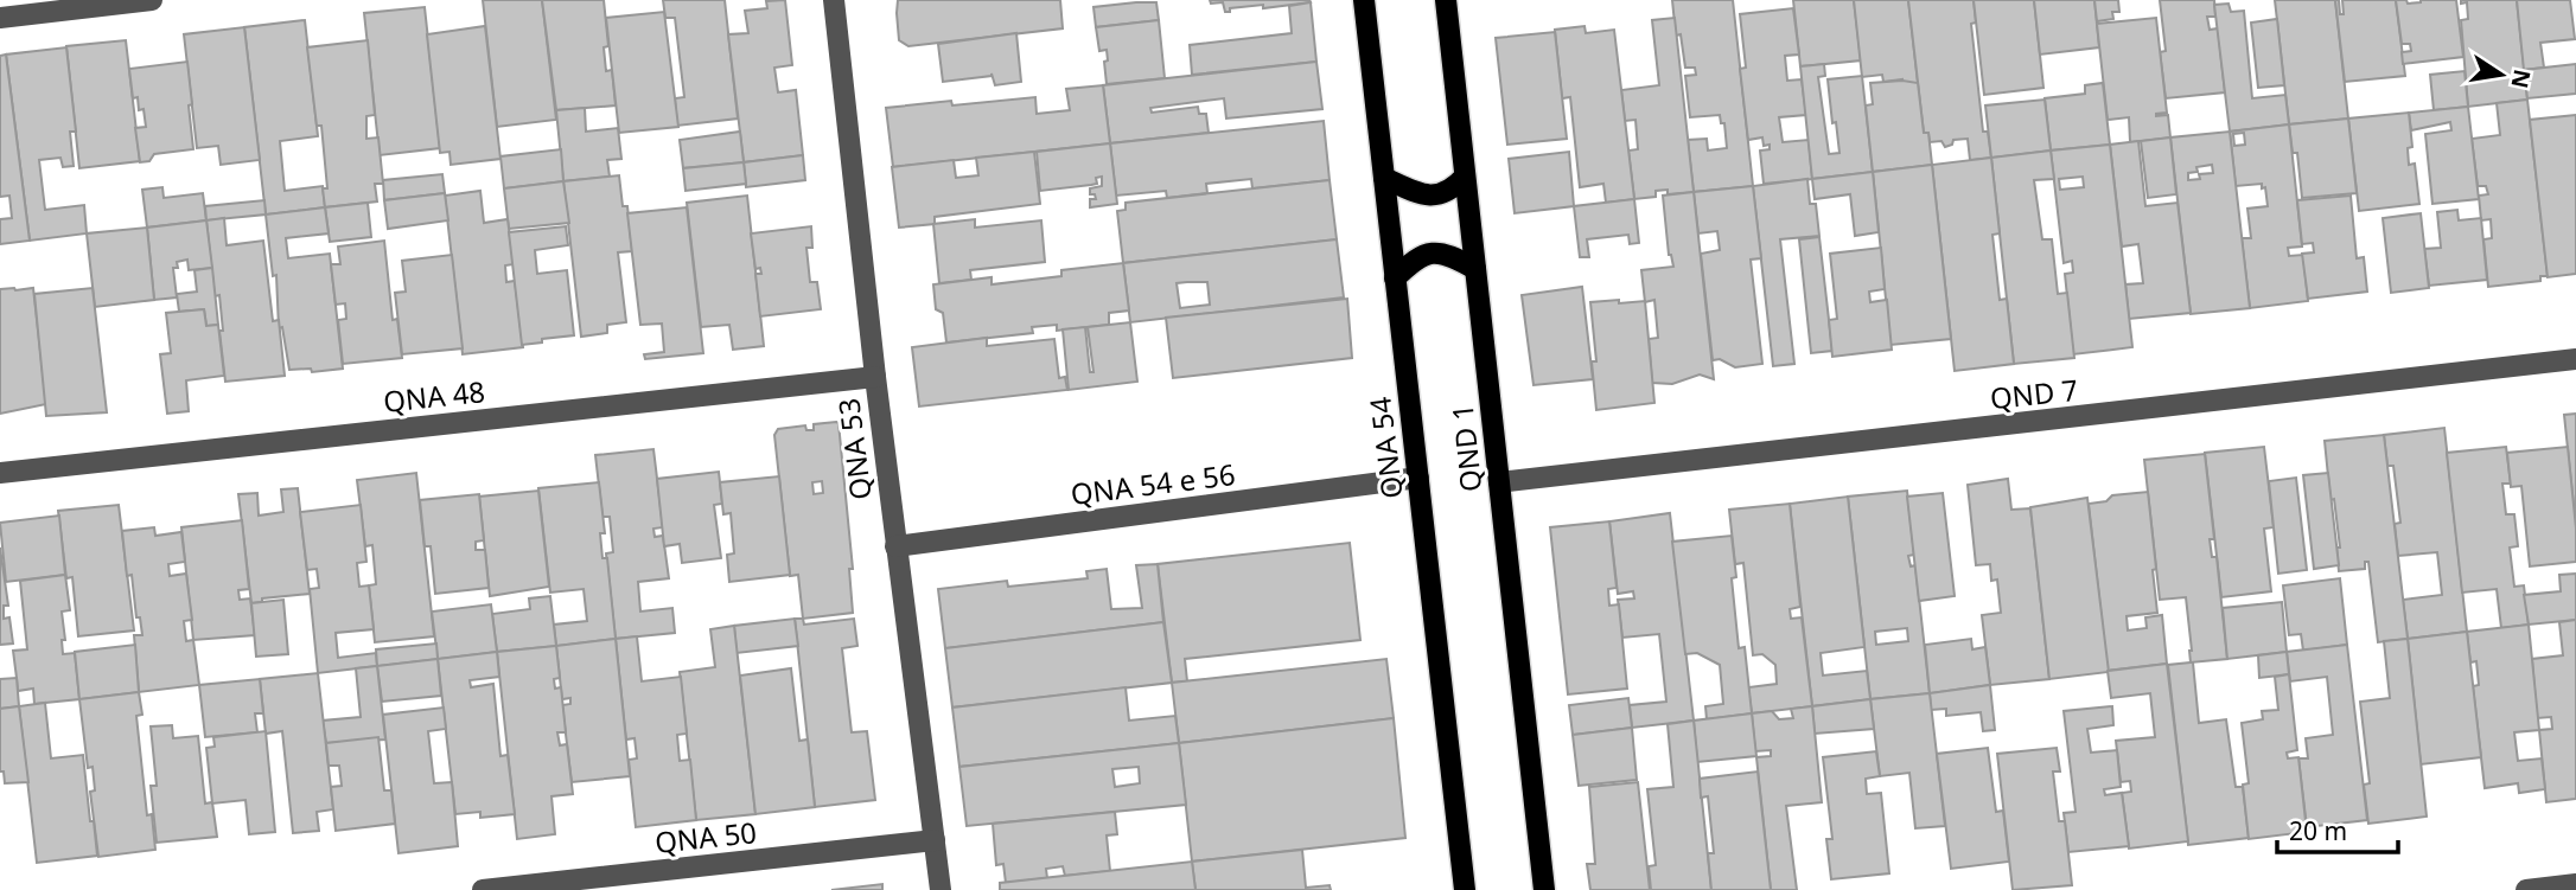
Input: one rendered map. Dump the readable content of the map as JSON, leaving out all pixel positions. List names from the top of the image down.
{
  "streets": {
    "main road": ["QNA 54", "QND 1"],
    "street": [
      "QND 7",
      "QNA 48",
      "QNA 53",
      "QNA 54 e 56",
      "QNA 50"
    ]
  },
  "crossings": [
    ["QND 7", "QND 1"],
    ["QNA 48", "QNA 53"],
    ["QNA 54", "QNA 54 e 56"],
    ["QNA 53", "QNA 54 e 56"],
    ["QNA 53", "QNA 50"]
  ],
  "scale_bar": "20 m",
  "north": "right"
}
